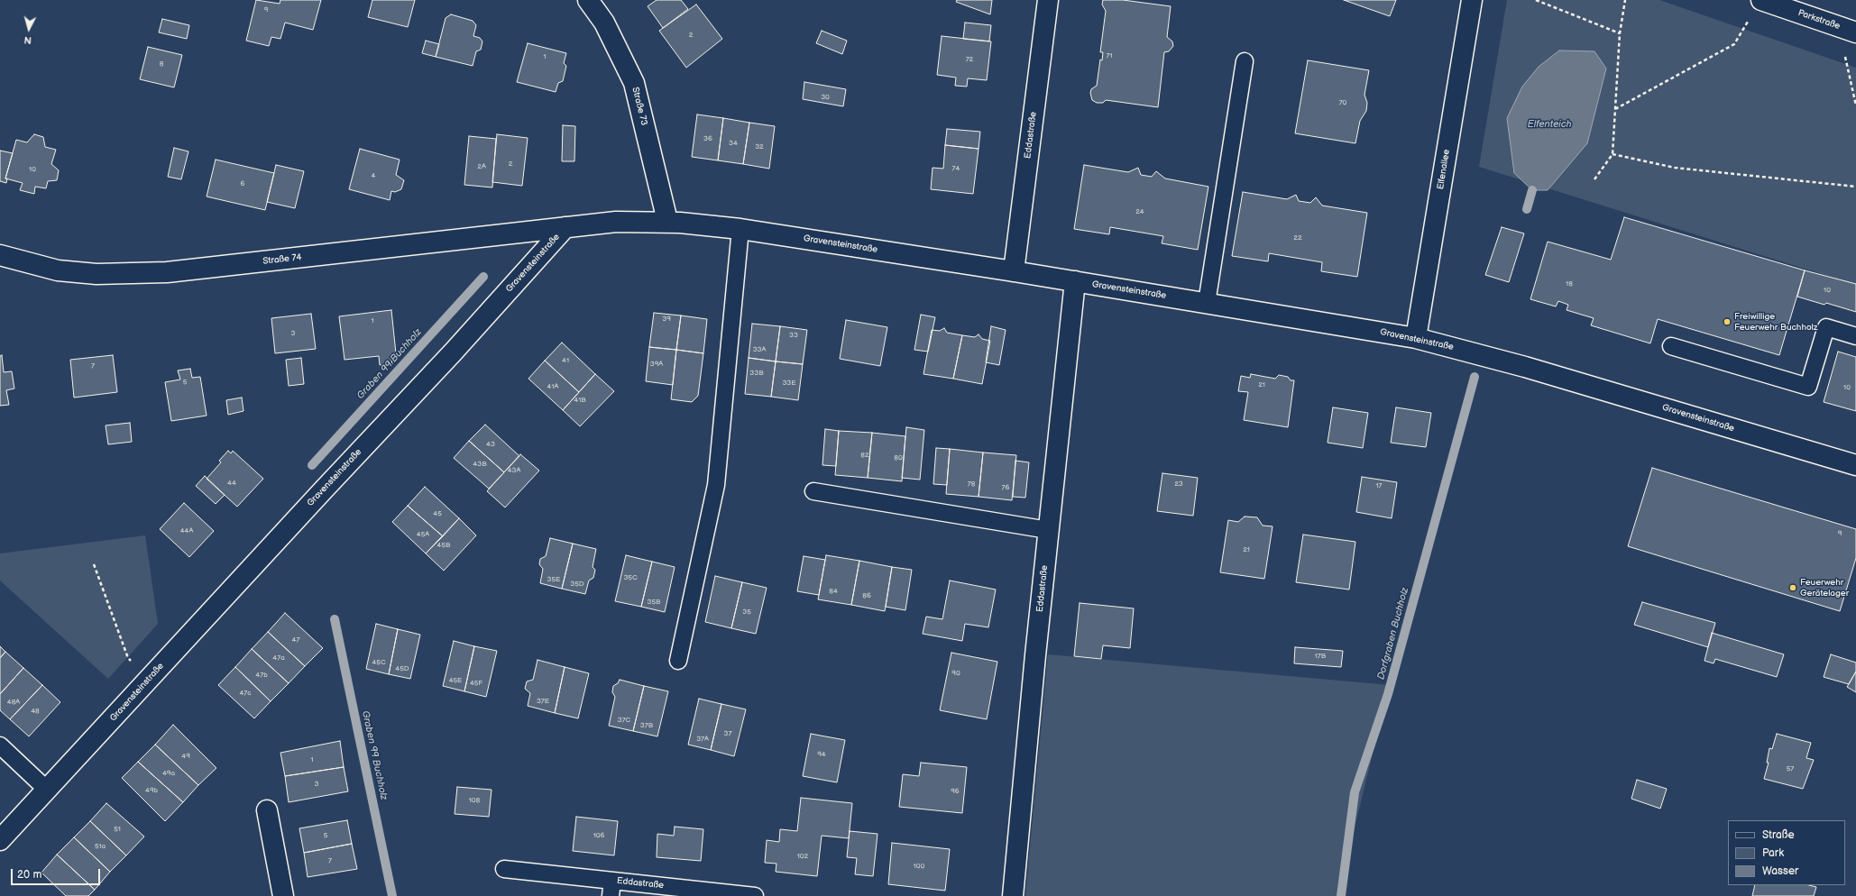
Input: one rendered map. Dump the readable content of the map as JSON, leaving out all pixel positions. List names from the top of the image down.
{
  "streets": {
    "street": [
      "Parkstraße",
      "Straße 73",
      "Eddastraße",
      "Elfenallee",
      "Gravensteinstraße",
      "Straße 74"
    ]
  },
  "crossings": [
    ["Straße 73", "Gravensteinstraße"],
    ["Eddastraße", "Gravensteinstraße"],
    ["Elfenallee", "Gravensteinstraße"],
    ["Gravensteinstraße", "Straße 74"]
  ],
  "water": ["Elfenteich", "Graben 99 Buchholz", "Dorfgraben Buchholz"],
  "places": ["Freiwillige Feuerwehr Buchholz", "Feuerwehr Gerätelager"],
  "house_numbers": [
    "9",
    "2",
    "71",
    "1",
    "72",
    "8",
    "30",
    "70",
    "36",
    "34",
    "32",
    "2",
    "2A",
    "74",
    "10",
    "4",
    "6",
    "24",
    "22",
    "18",
    "10",
    "39",
    "1",
    "3",
    "33",
    "33A",
    "41",
    "39A",
    "7",
    "33B",
    "5",
    "33E",
    "21",
    "41A",
    "10",
    "41B",
    "43",
    "82",
    "80",
    "43B",
    "43A",
    "44",
    "78",
    "23",
    "17",
    "76",
    "45",
    "44A",
    "9",
    "45A",
    "45B",
    "21",
    "35C",
    "35E",
    "35D",
    "84",
    "86",
    "35B",
    "35",
    "47",
    "17B",
    "47a",
    "45C",
    "45D",
    "90",
    "47b",
    "45E",
    "45F",
    "47c",
    "37E",
    "48A",
    "48",
    "37C",
    "37B",
    "37",
    "37A",
    "94",
    "49",
    "1",
    "57",
    "49a",
    "3",
    "49b",
    "96",
    "108",
    "51",
    "5",
    "106",
    "51a",
    "102",
    "7",
    "100"
  ],
  "legend": ["Straße", "Park", "Wasser"],
  "scale_bar": "20 m",
  "north": "bottom"
}
